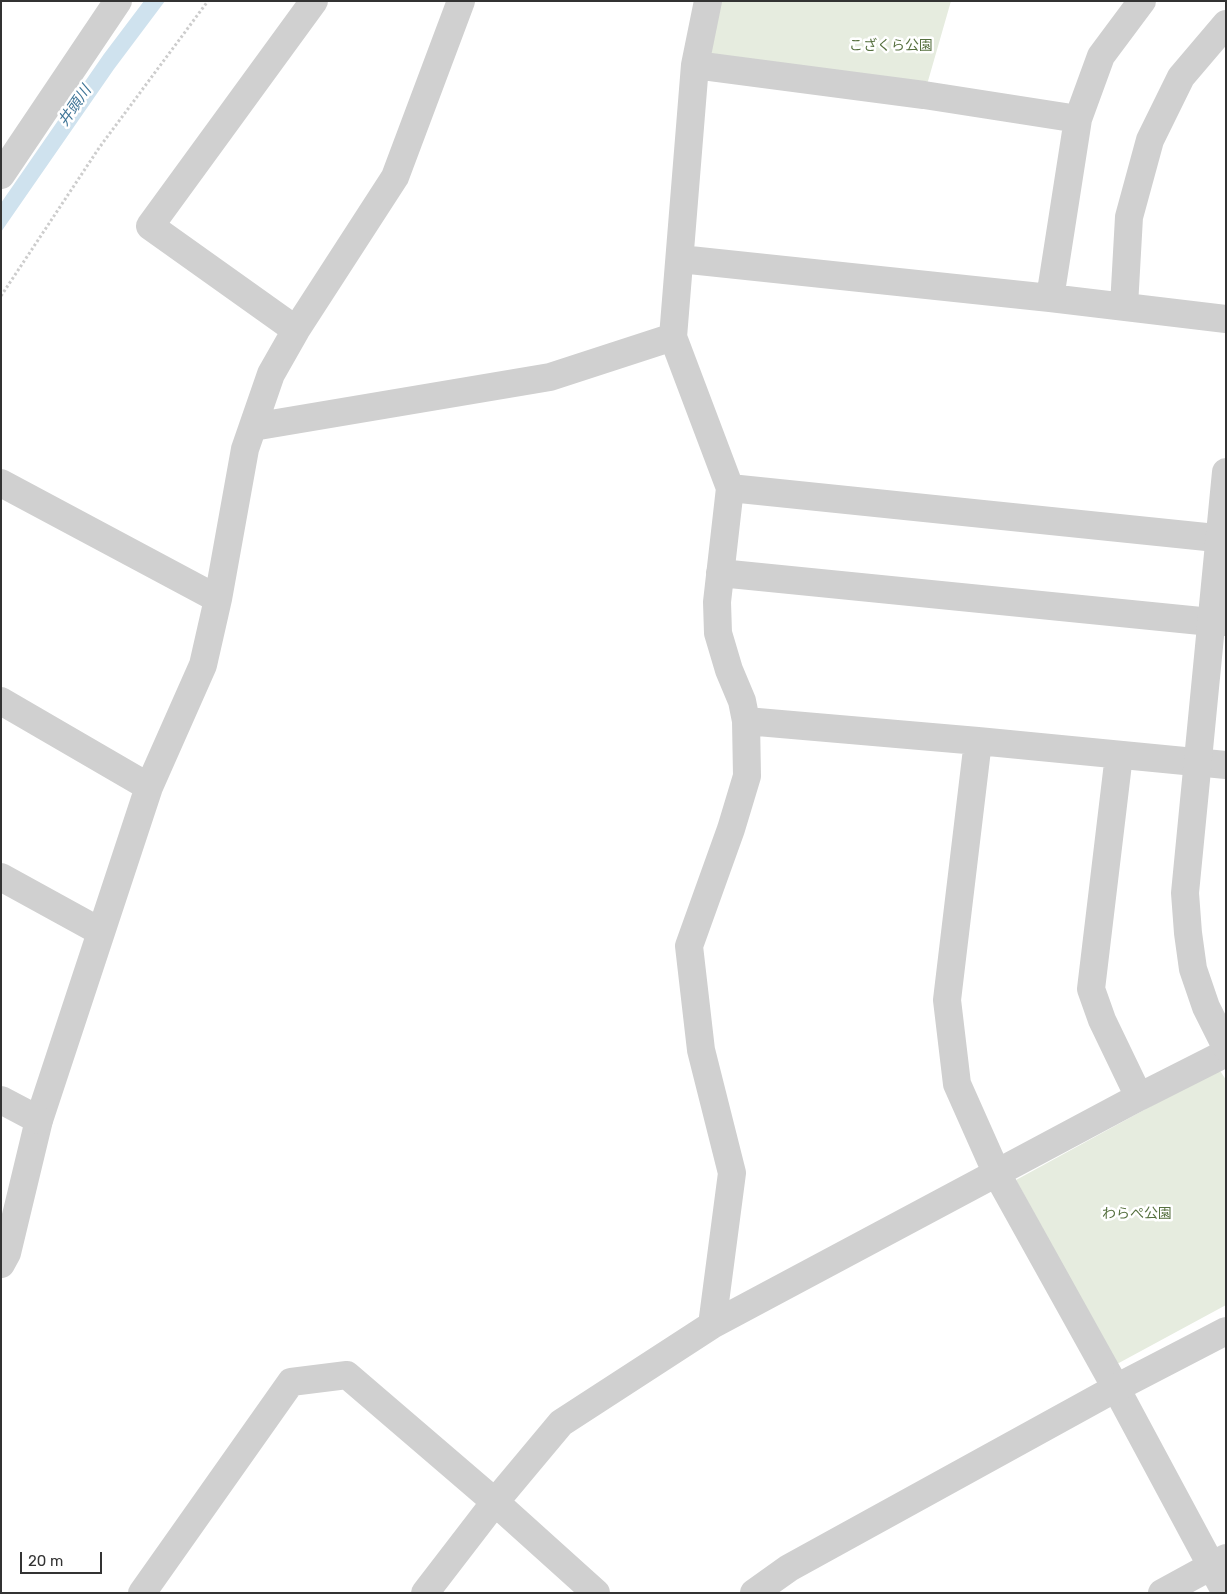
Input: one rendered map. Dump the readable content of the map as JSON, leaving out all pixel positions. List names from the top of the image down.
{
  "water": ["井頭川"],
  "parks": ["こざくら公園", "わらぺ公園"],
  "scale_bar": "20 m"
}
